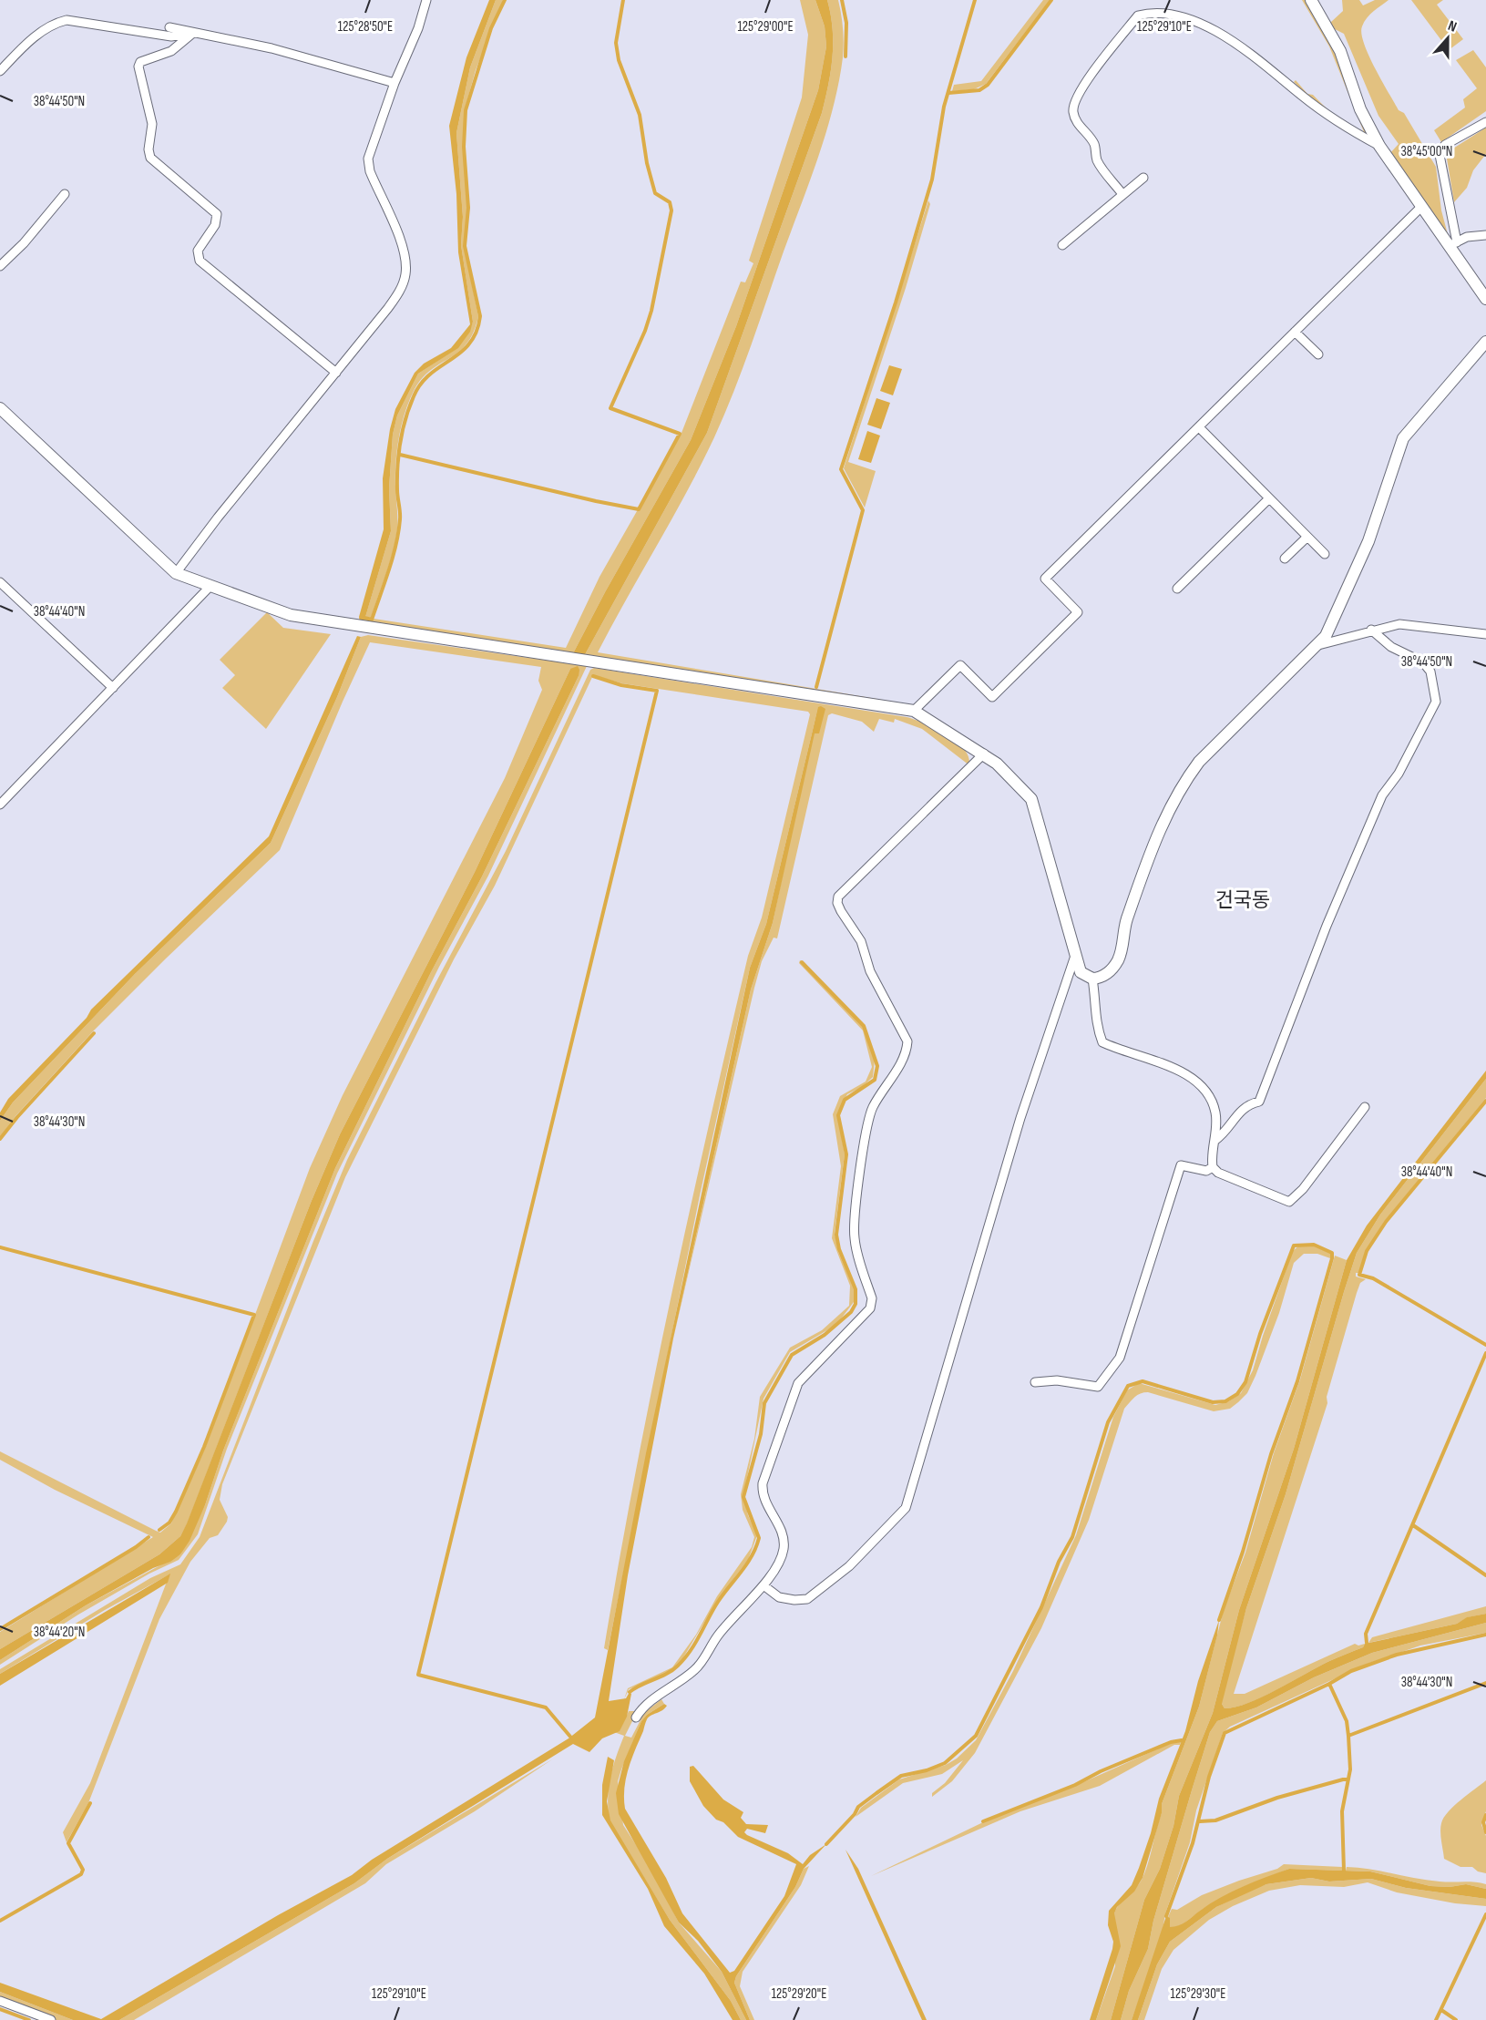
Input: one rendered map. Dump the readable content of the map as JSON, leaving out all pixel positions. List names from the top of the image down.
{
  "districts": ["건국동"],
  "north": "top",
  "coordinates": [
    "125°28'50\"E",
    "125°29'00\"E",
    "125°29'10\"E",
    "38°44'50\"N",
    "38°45'00\"N",
    "38°44'40\"N",
    "38°44'30\"N",
    "38°44'20\"N",
    "125°29'20\"E",
    "125°29'30\"E"
  ]
}
